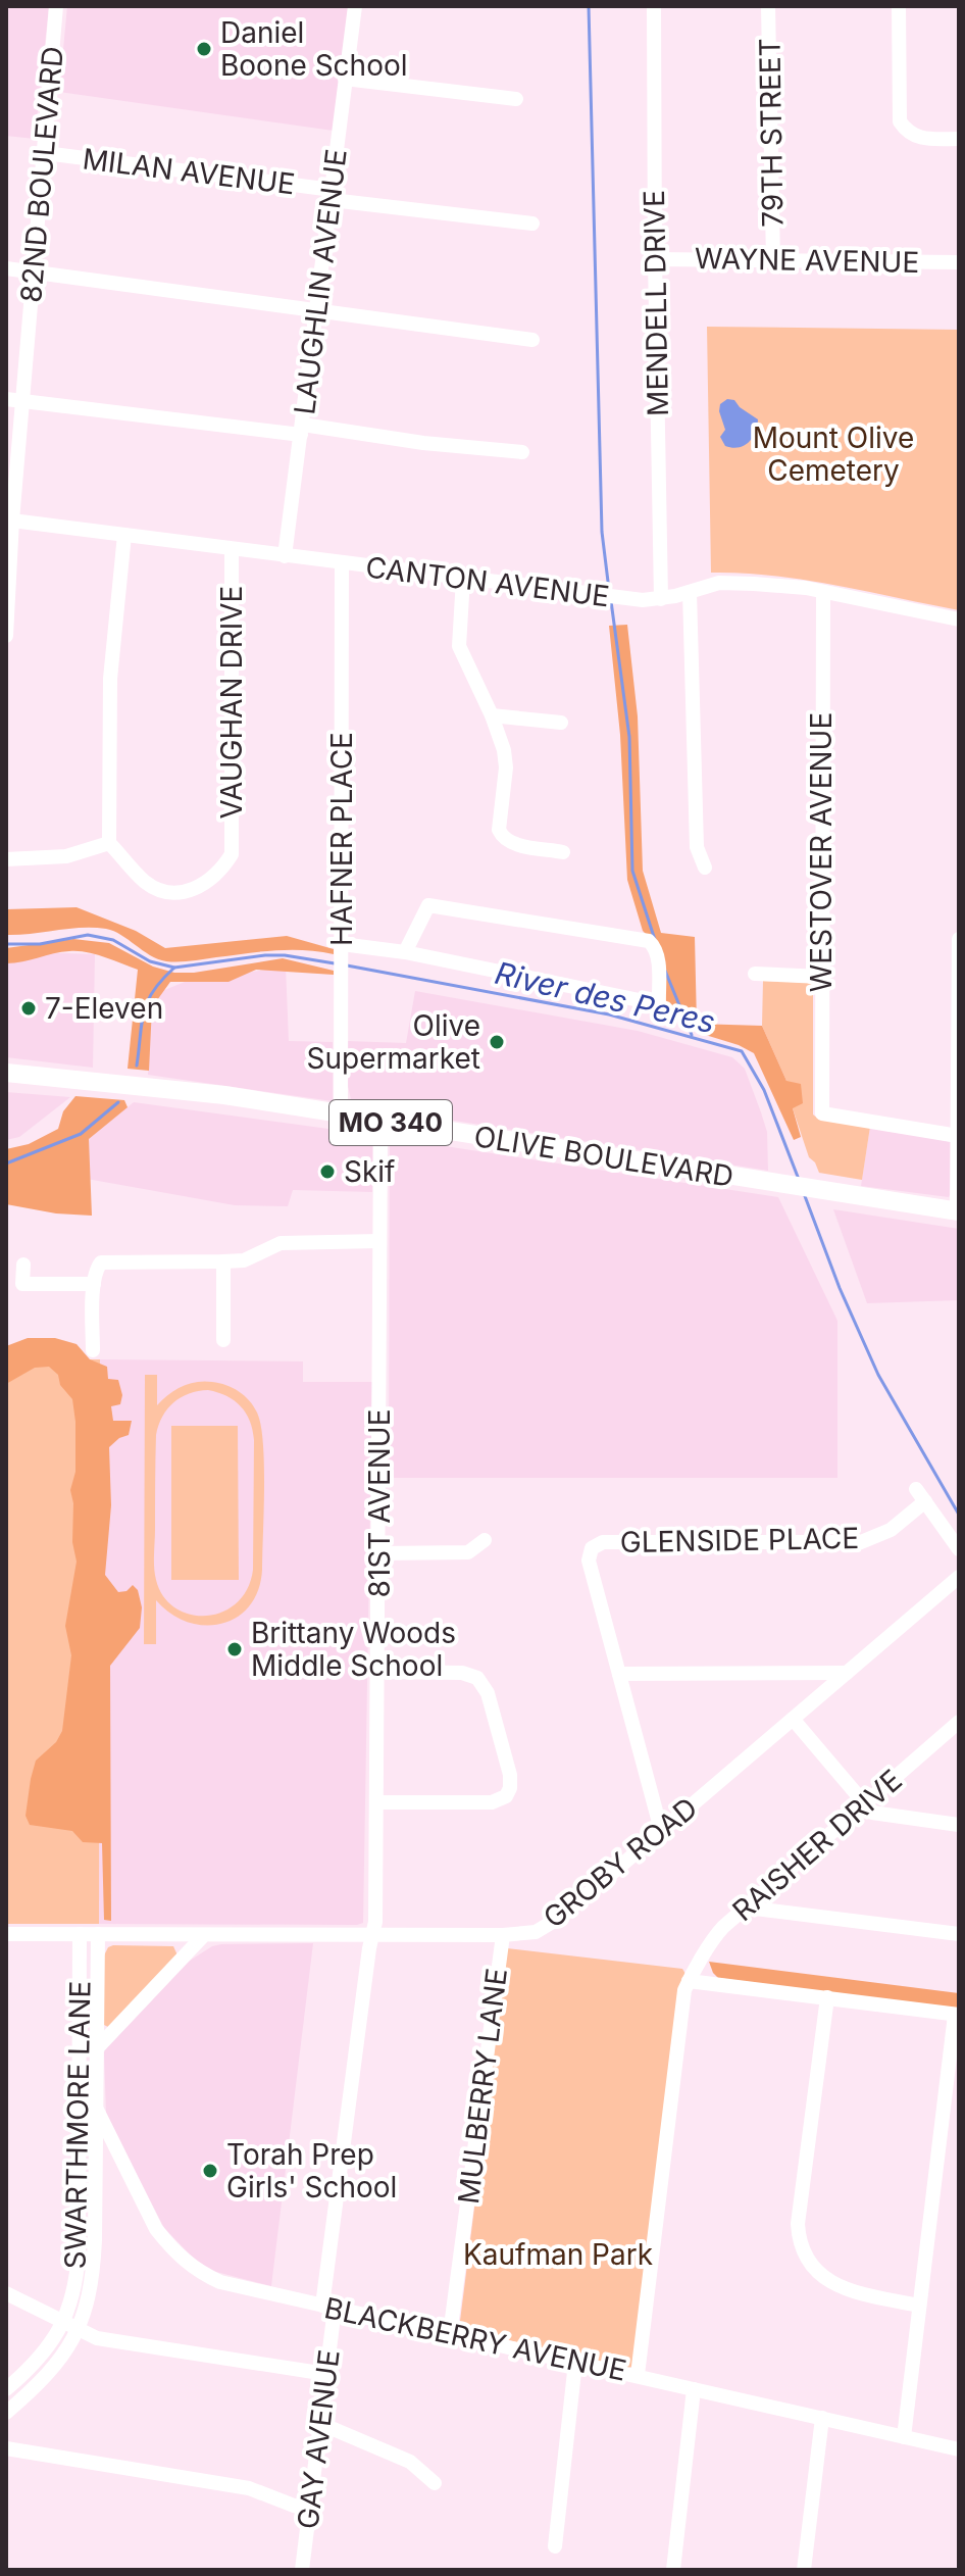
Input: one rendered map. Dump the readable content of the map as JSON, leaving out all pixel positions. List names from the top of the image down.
{
  "streets": {
    "main road": ["MO 340", "OLIVE BOULEVARD"],
    "street": [
      "79TH STREET",
      "MILAN AVENUE",
      "82ND BOULEVARD",
      "WAYNE AVENUE",
      "LAUGHLIN AVENUE",
      "MENDELL DRIVE",
      "CANTON AVENUE",
      "VAUGHAN DRIVE",
      "HAFNER PLACE",
      "WESTOVER AVENUE",
      "81ST AVENUE",
      "GLENSIDE PLACE",
      "RAISHER DRIVE",
      "GROBY ROAD",
      "MULBERRY LANE",
      "SWARTHMORE LANE",
      "BLACKBERRY AVENUE",
      "GAY AVENUE"
    ]
  },
  "crossings": [
    ["79TH STREET", "WAYNE AVENUE"],
    ["MILAN AVENUE", "82ND BOULEVARD"],
    ["MILAN AVENUE", "LAUGHLIN AVENUE"],
    ["82ND BOULEVARD", "CANTON AVENUE"],
    ["WAYNE AVENUE", "MENDELL DRIVE"],
    ["LAUGHLIN AVENUE", "CANTON AVENUE"],
    ["MENDELL DRIVE", "CANTON AVENUE"],
    ["CANTON AVENUE", "VAUGHAN DRIVE"],
    ["CANTON AVENUE", "HAFNER PLACE"],
    ["CANTON AVENUE", "WESTOVER AVENUE"],
    ["HAFNER PLACE", "OLIVE BOULEVARD"],
    ["OLIVE BOULEVARD", "81ST AVENUE"],
    ["81ST AVENUE", "GROBY ROAD"],
    ["81ST AVENUE", "GAY AVENUE"],
    ["GLENSIDE PLACE", "GROBY ROAD"],
    ["RAISHER DRIVE", "BLACKBERRY AVENUE"],
    ["GROBY ROAD", "MULBERRY LANE"],
    ["GROBY ROAD", "SWARTHMORE LANE"],
    ["GROBY ROAD", "GAY AVENUE"],
    ["MULBERRY LANE", "BLACKBERRY AVENUE"],
    ["SWARTHMORE LANE", "BLACKBERRY AVENUE"],
    ["BLACKBERRY AVENUE", "GAY AVENUE"]
  ],
  "water": ["River des Peres"],
  "parks": ["Mount Olive Cemetery", "Kaufman Park"],
  "places": [
    "Daniel Boone School",
    "7-Eleven",
    "Olive Supermarket",
    "Skif",
    "Brittany Woods Middle School",
    "Torah Prep Girls' School"
  ]
}
